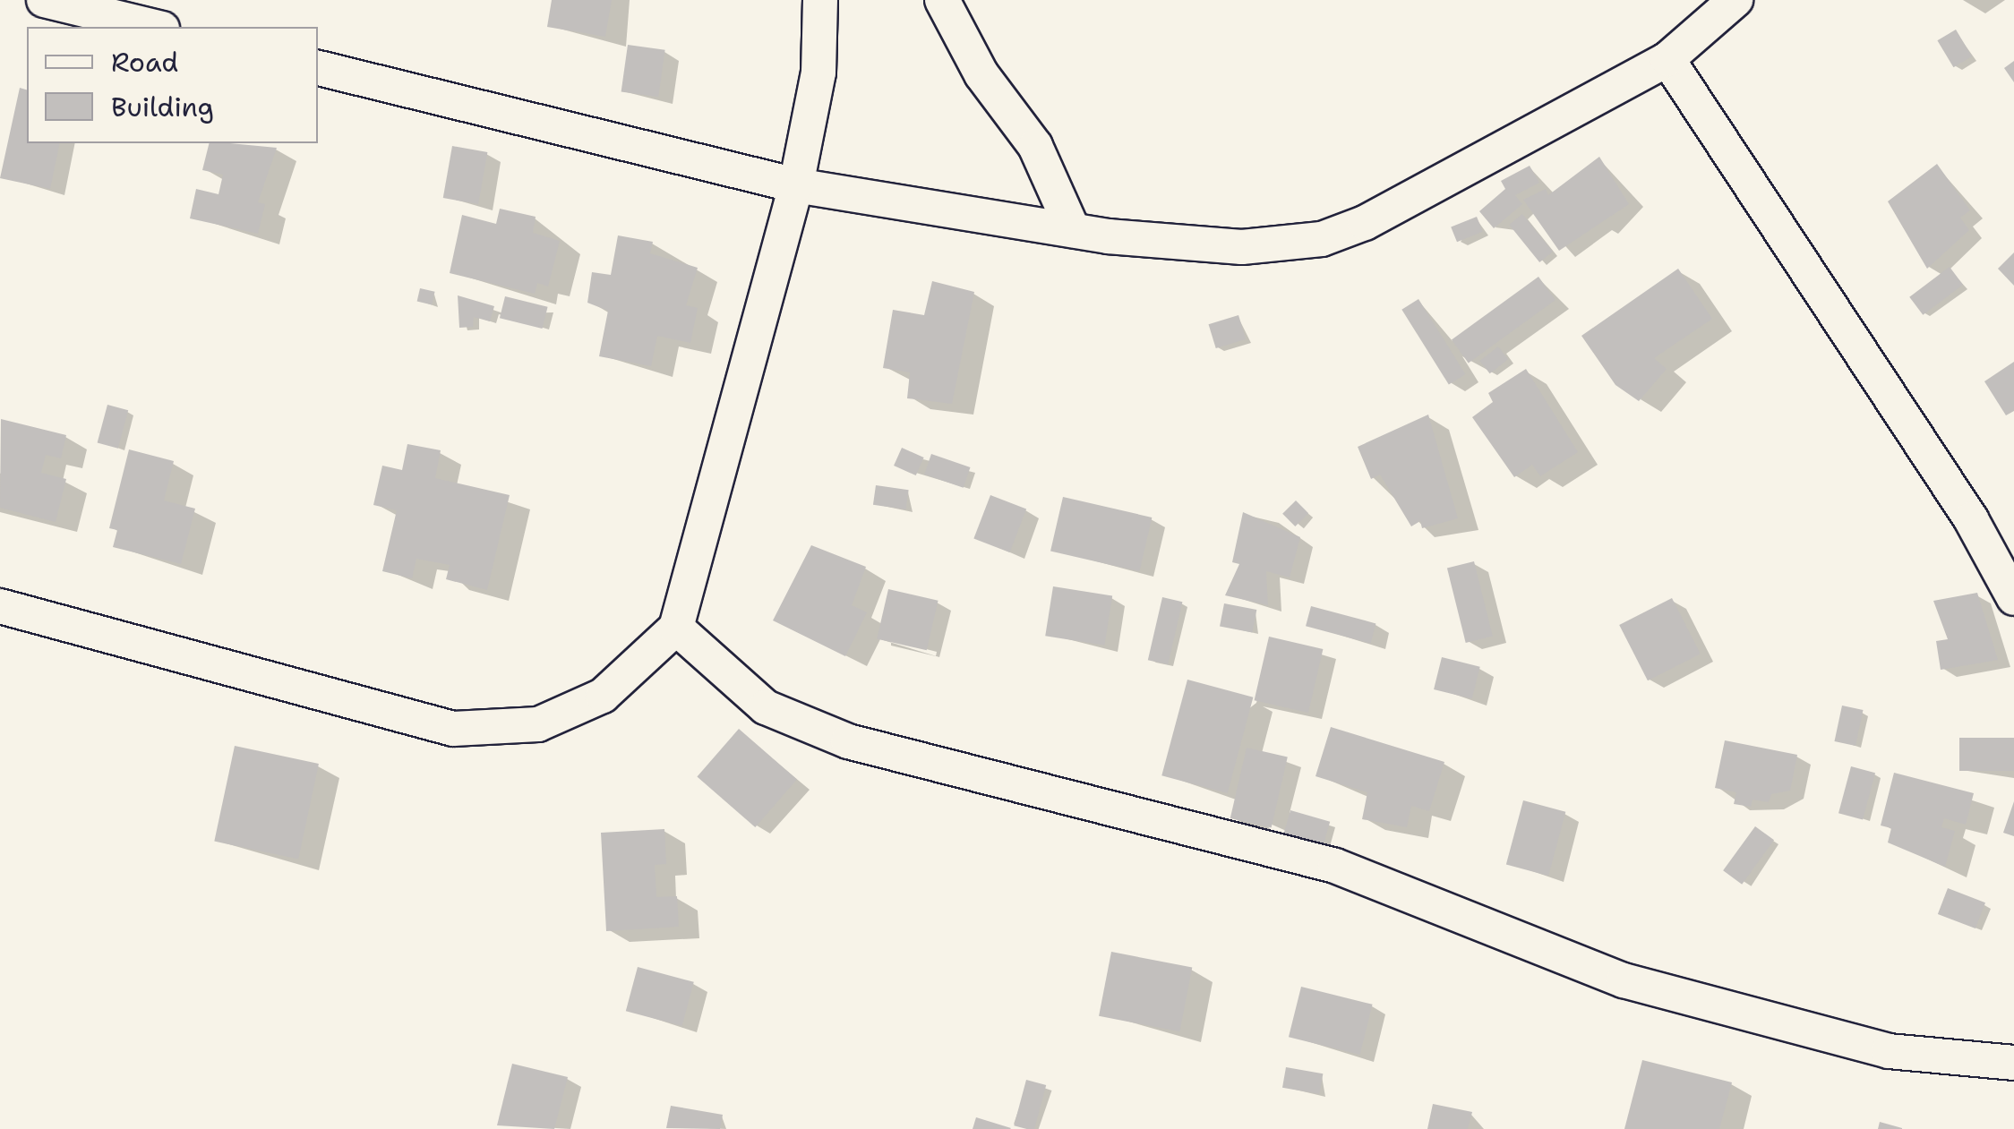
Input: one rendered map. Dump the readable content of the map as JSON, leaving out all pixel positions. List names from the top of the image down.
{
  "legend": ["Road", "Building"]
}
